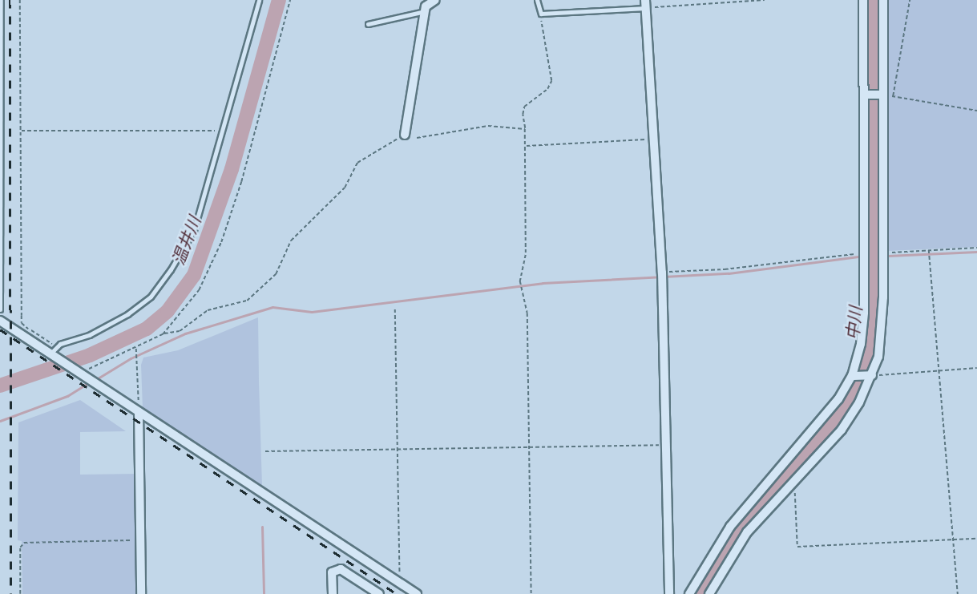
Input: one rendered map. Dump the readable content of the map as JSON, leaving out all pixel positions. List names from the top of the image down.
{
  "water": ["温井川", "中川"]
}
